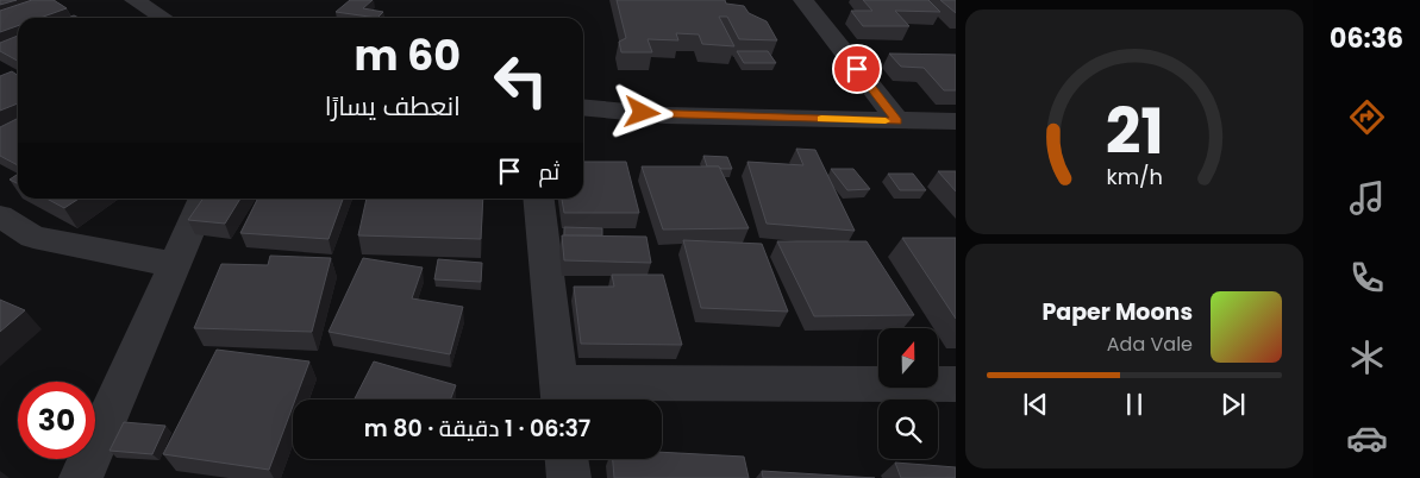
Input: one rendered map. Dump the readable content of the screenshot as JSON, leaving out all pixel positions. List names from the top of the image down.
{
  "north": "top",
  "page": {
    "tabs": "06:36",
    "turn": ["60 m", "انعطف يسارًا"],
    "then": "ثم",
    "song": ["Paper Moons", "Ada Vale"],
    "limit": "30",
    "trip": "06:37 · 1 دقيقة · 80 m",
    "gauge": ["21", "km/h"]
  }
}
